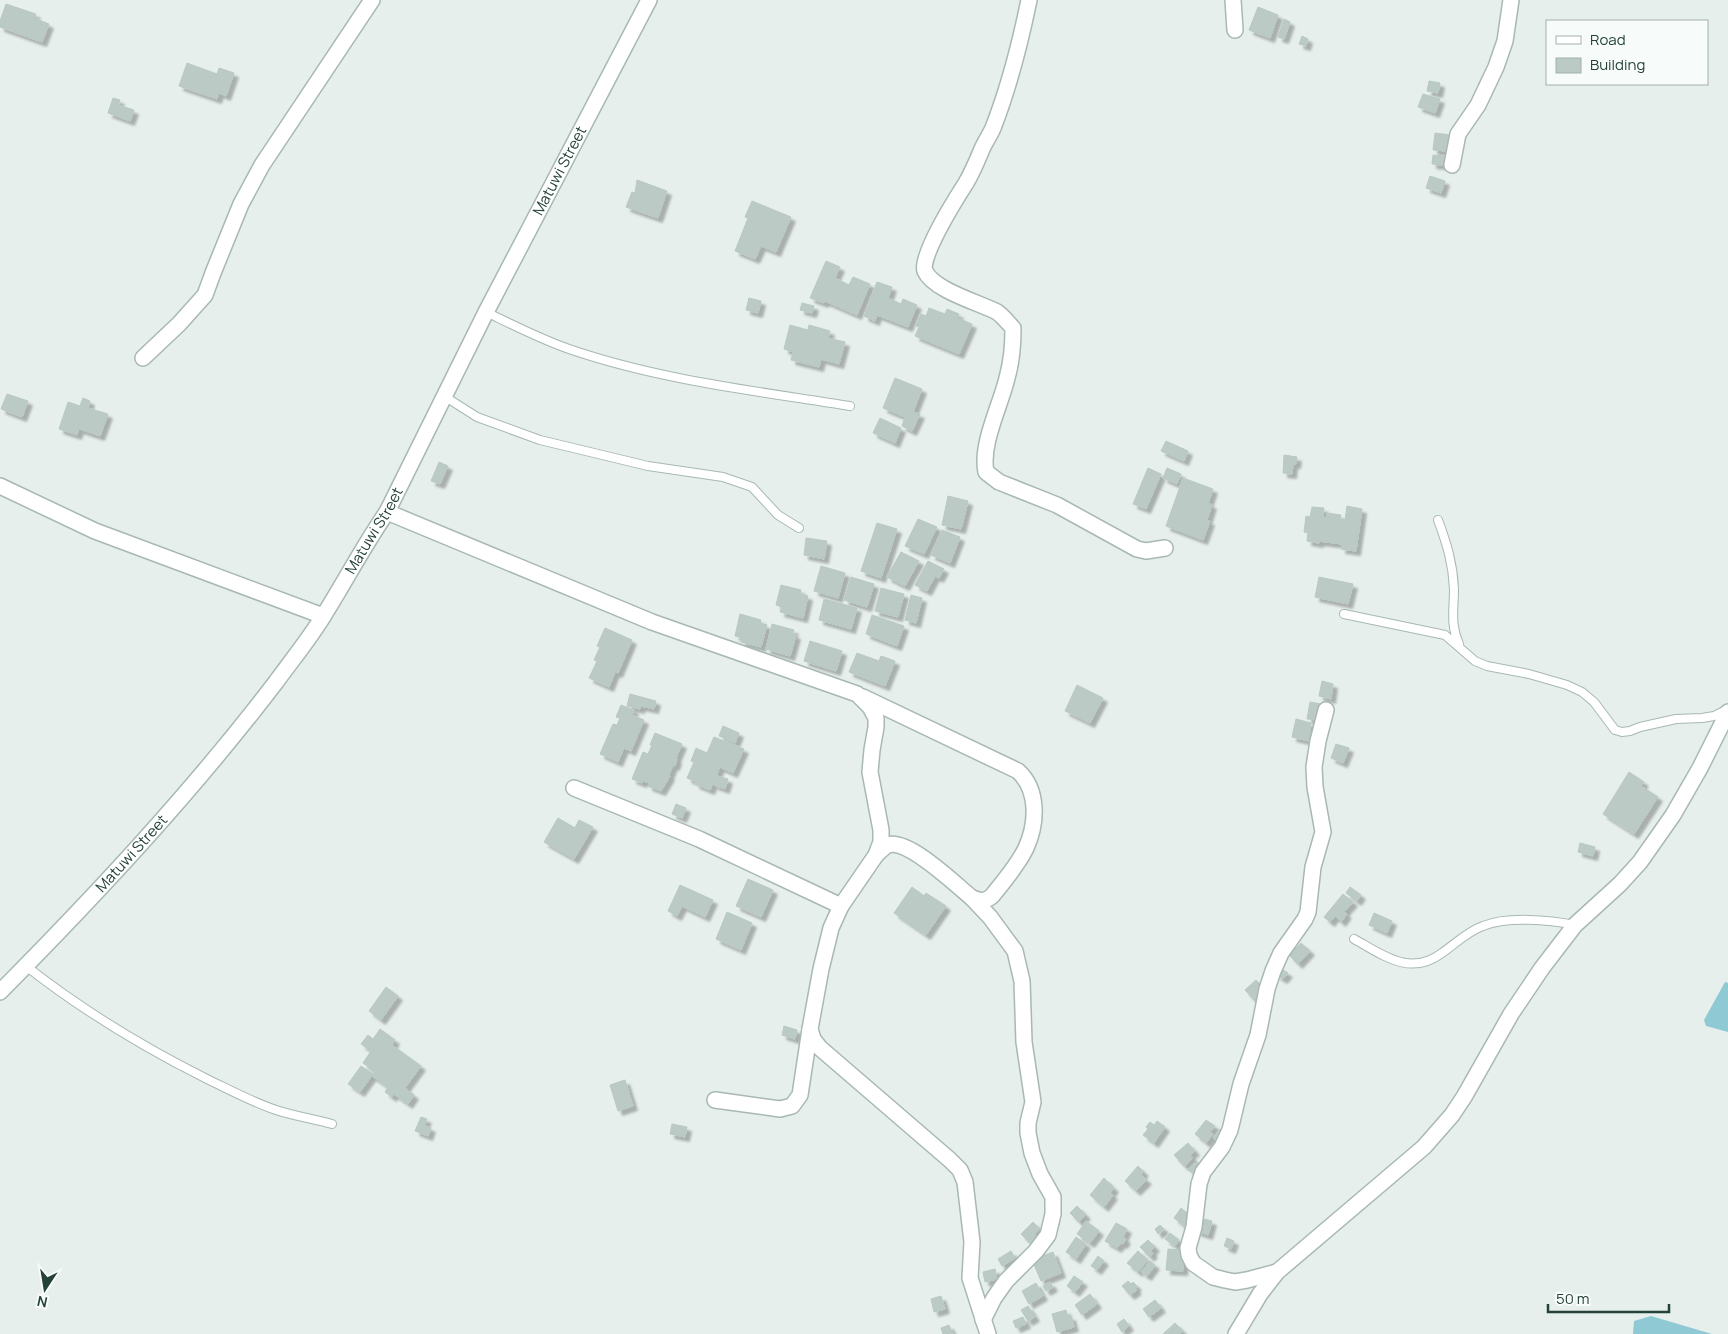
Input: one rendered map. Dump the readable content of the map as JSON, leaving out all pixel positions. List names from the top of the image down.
{
  "streets": {
    "street": ["Matuwi Street"]
  },
  "legend": ["Road", "Building"],
  "scale_bar": "50 m",
  "north": "bottom"
}
